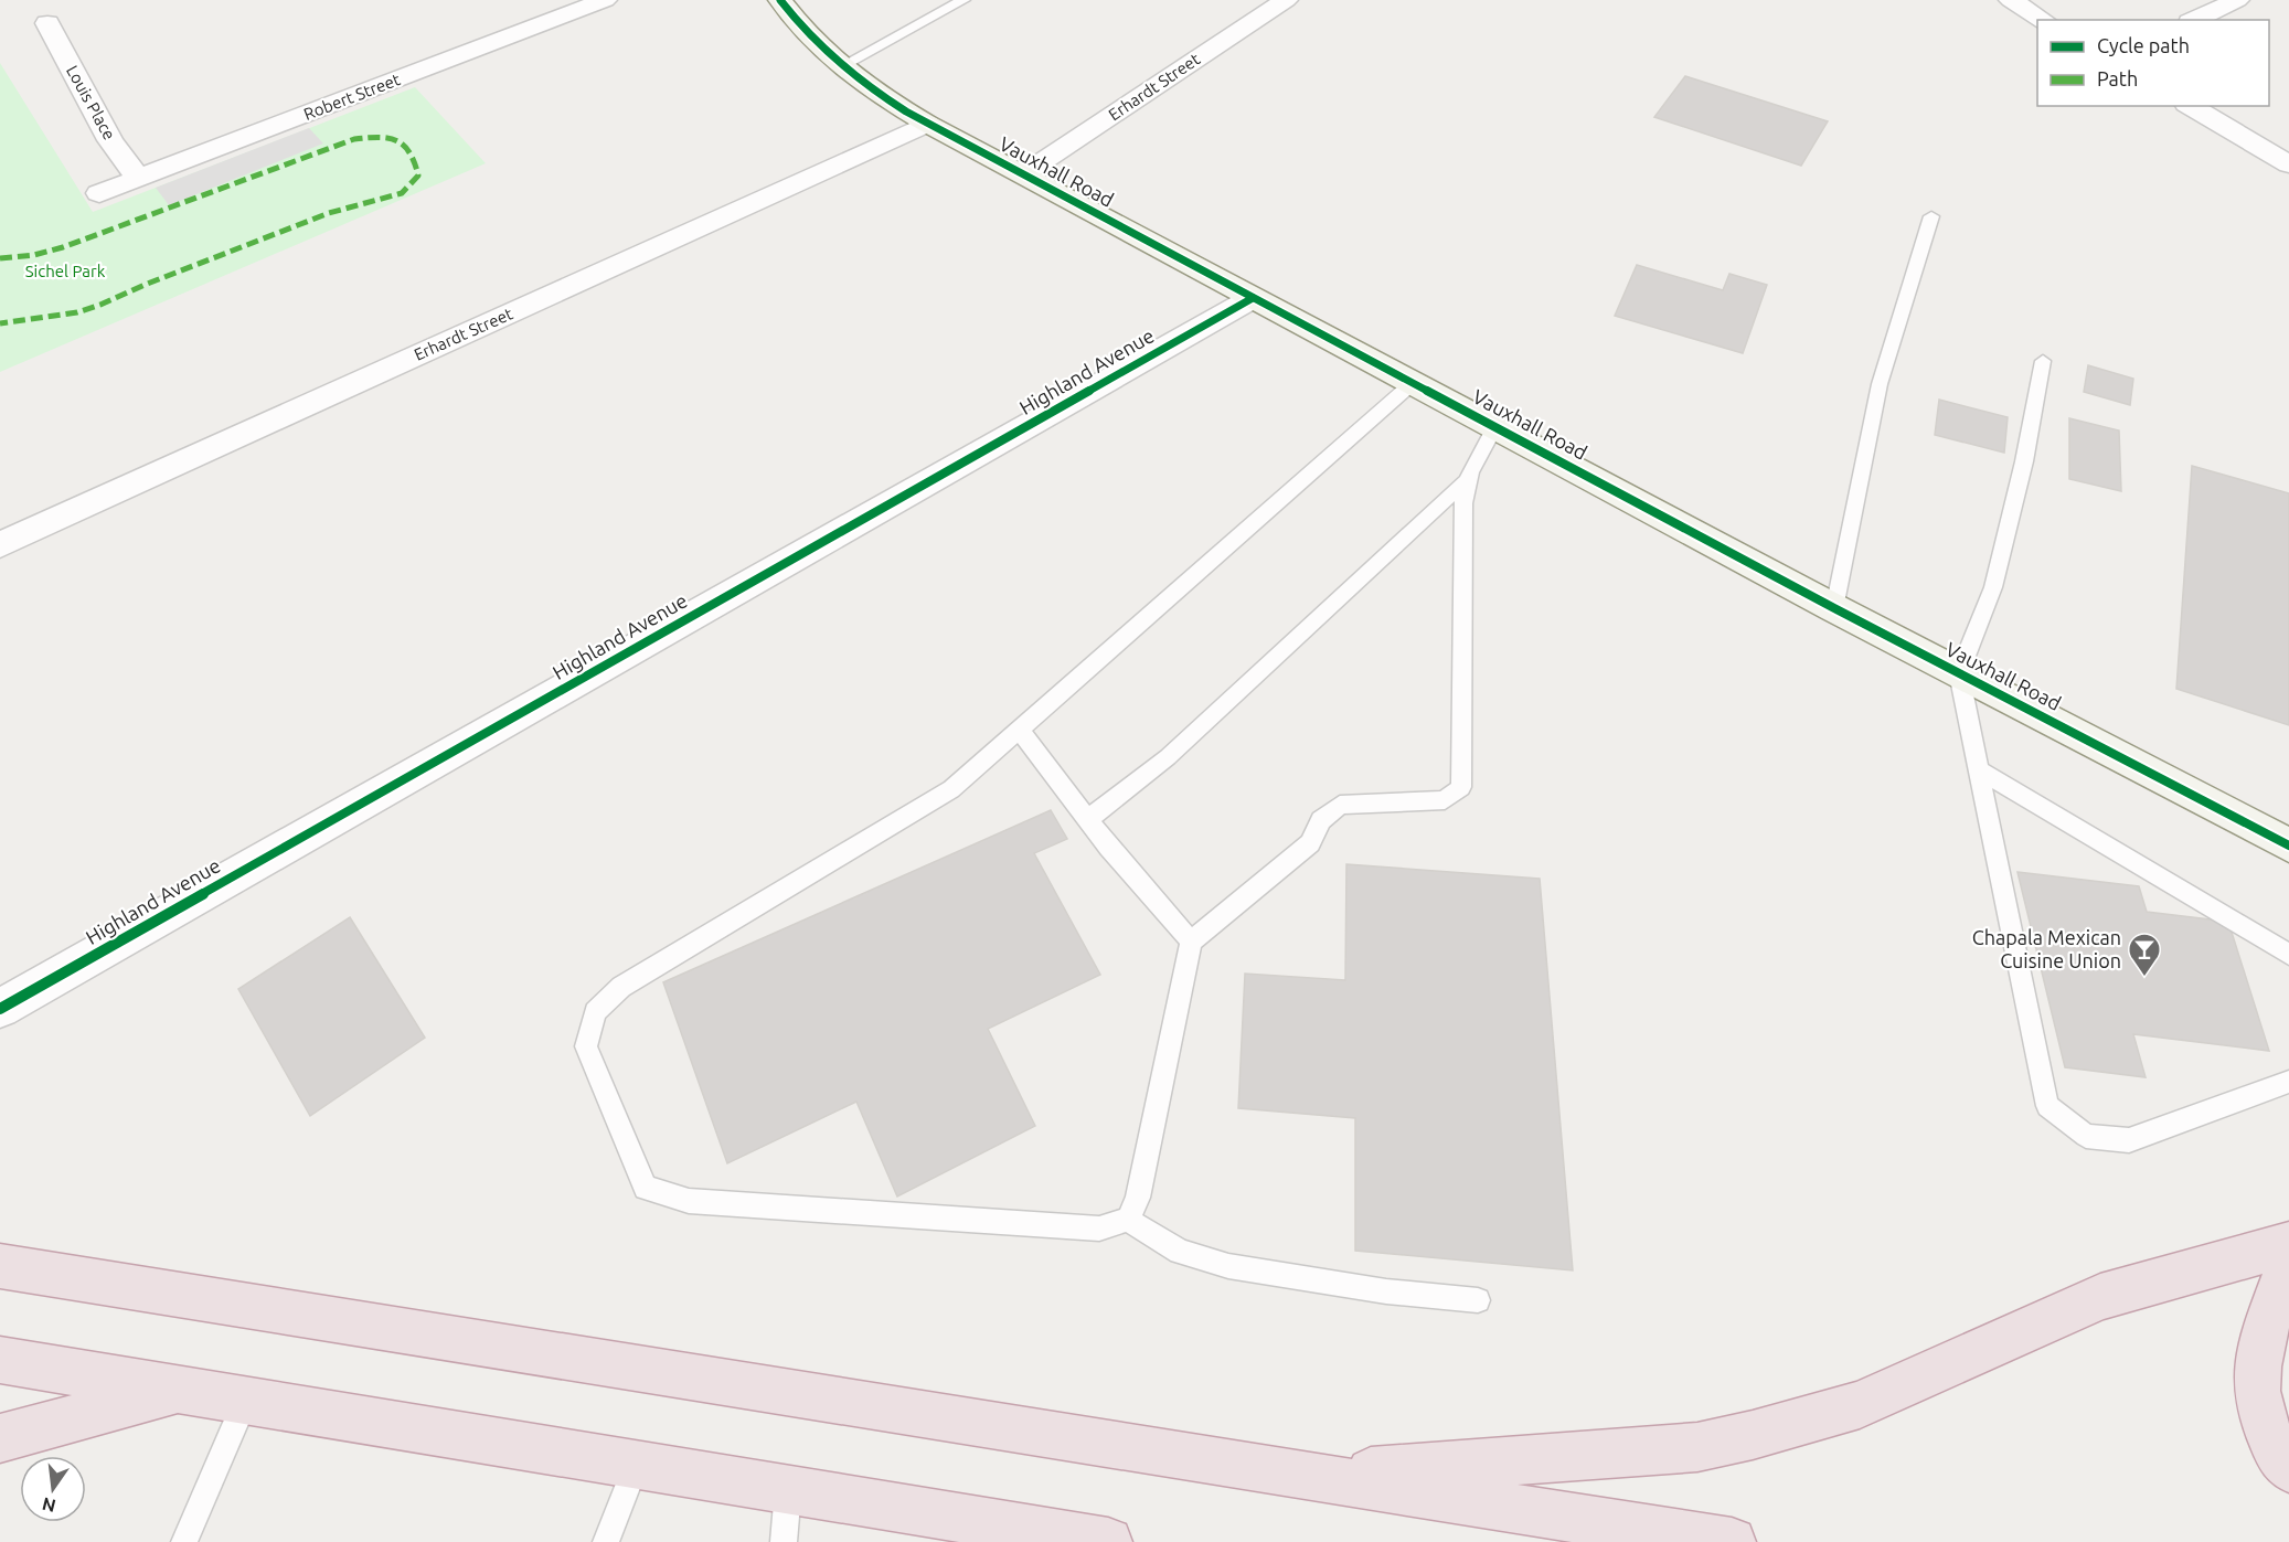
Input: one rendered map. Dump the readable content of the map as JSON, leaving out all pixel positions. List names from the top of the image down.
{
  "streets": {
    "street": [
      "Erhardt Street",
      "Robert Street",
      "Louis Place",
      "Vauxhall Road",
      "Highland Avenue"
    ]
  },
  "crossings": [
    ["Erhardt Street", "Vauxhall Road"],
    ["Robert Street", "Louis Place"],
    ["Vauxhall Road", "Highland Avenue"]
  ],
  "parks": ["Sichel Park"],
  "places": {
    "bar": ["Chapala Mexican Cuisine Union"]
  },
  "legend": ["Cycle path", "Path"],
  "north": "bottom"
}
